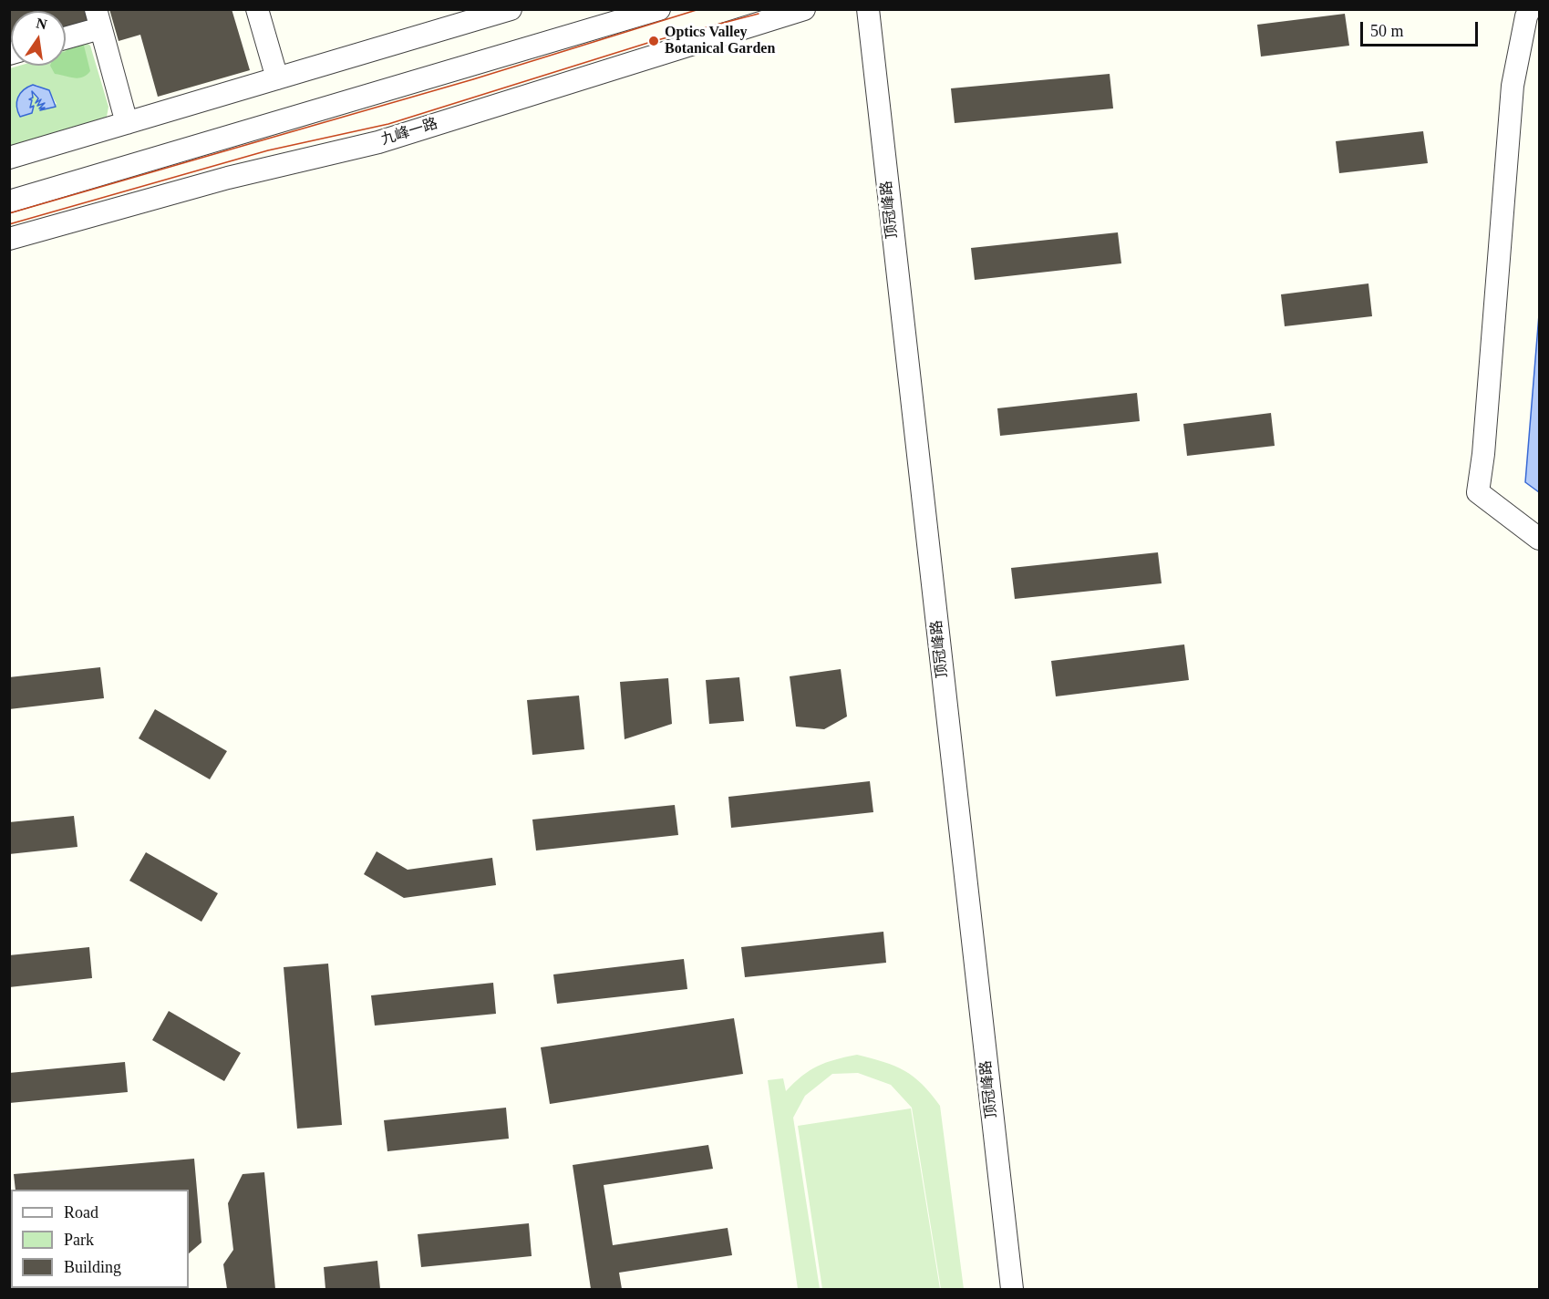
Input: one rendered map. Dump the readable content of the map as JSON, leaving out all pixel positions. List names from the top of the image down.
{
  "streets": {
    "street": ["九峰一路", "顶冠峰路"]
  },
  "places": ["Optics Valley Botanical Garden"],
  "legend": ["Road", "Park", "Building"],
  "scale_bar": "50 m",
  "north": "top"
}
